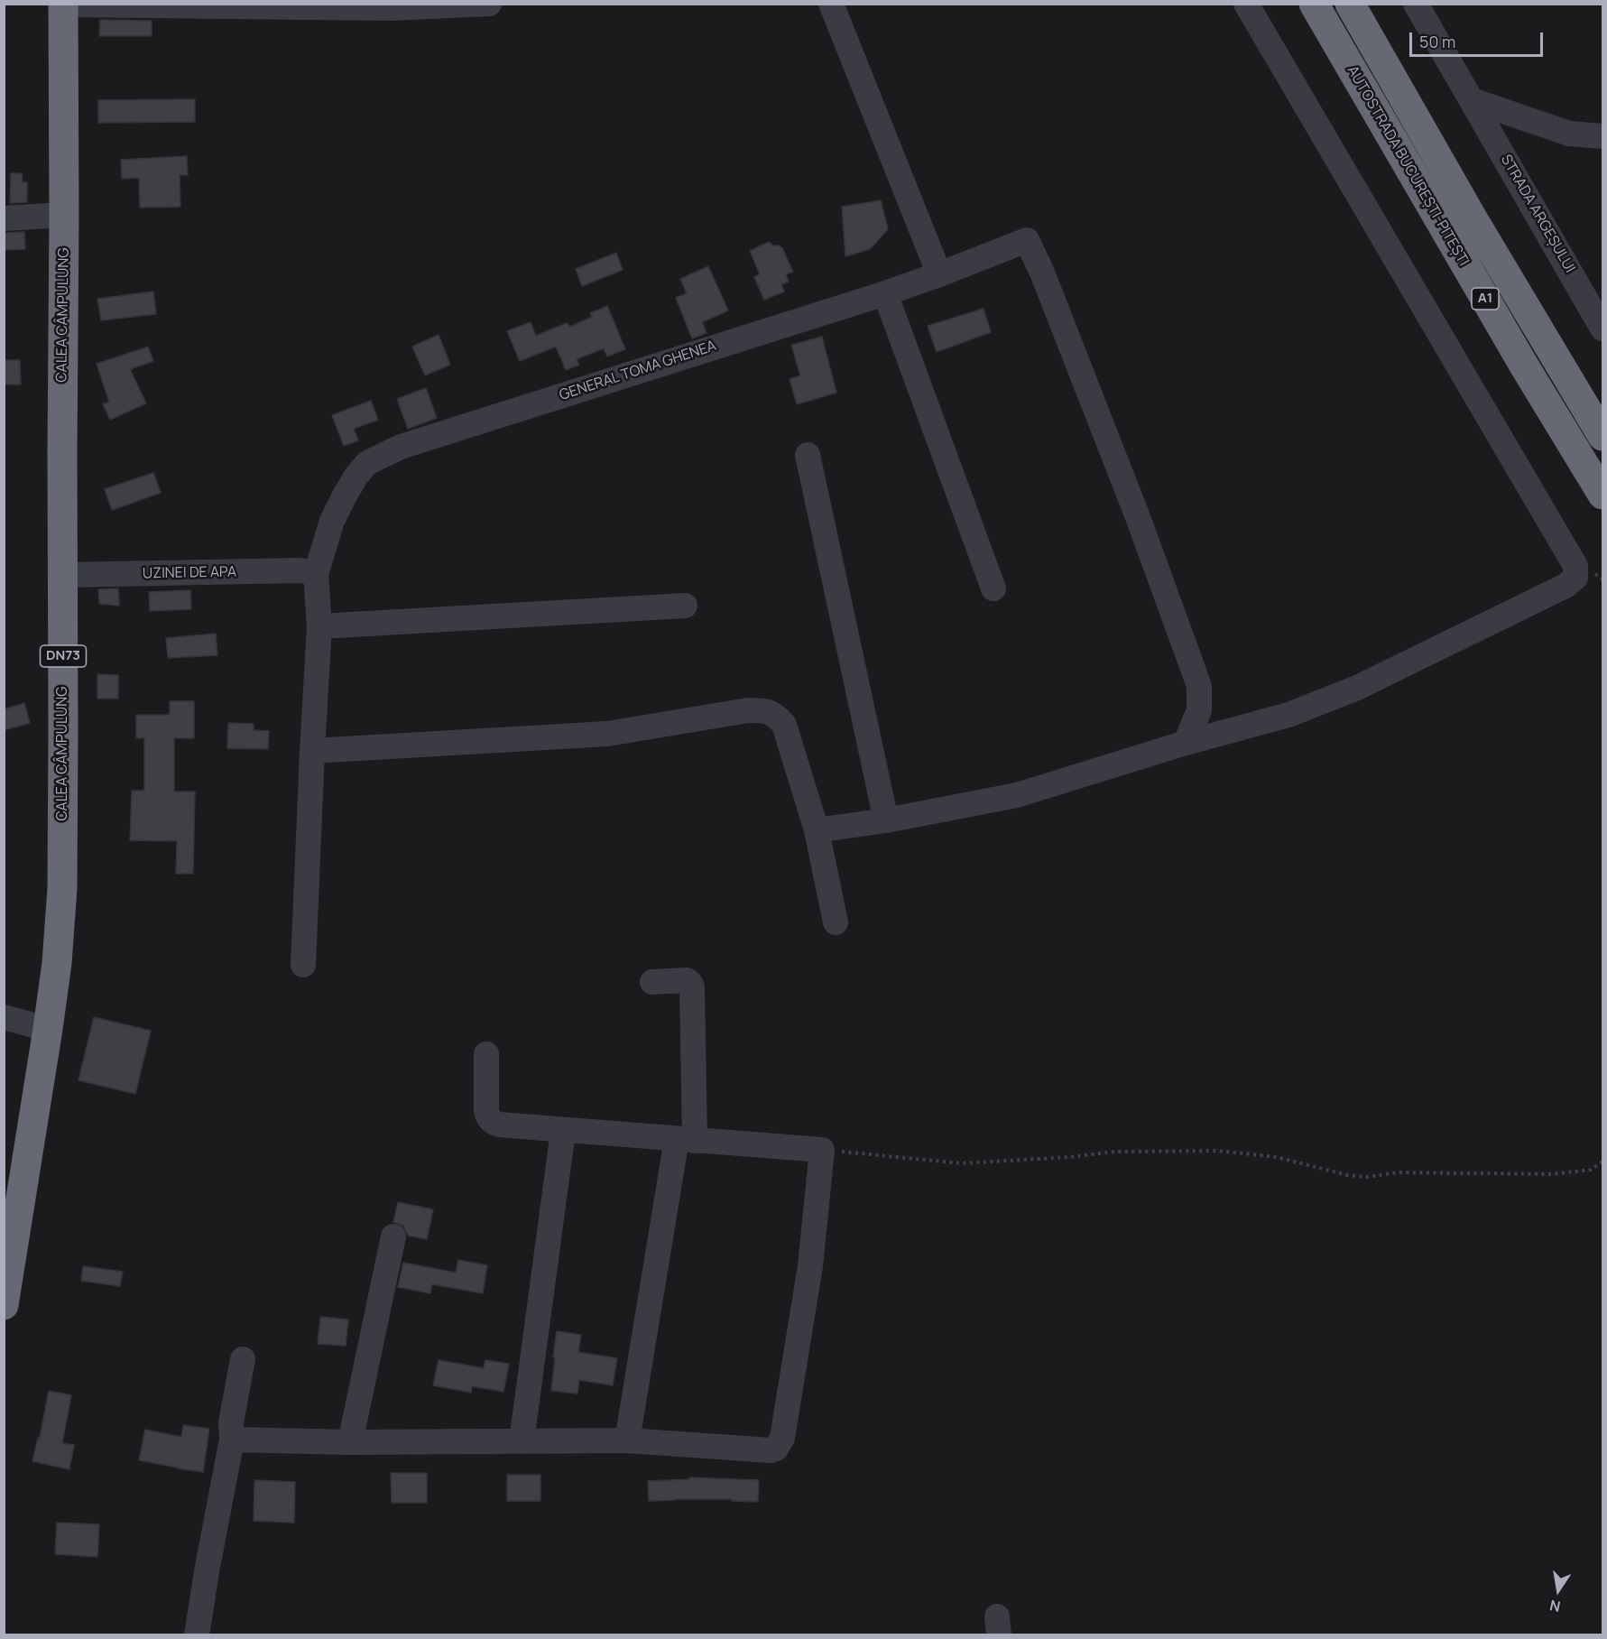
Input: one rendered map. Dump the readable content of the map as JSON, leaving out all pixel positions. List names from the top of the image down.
{
  "streets": {
    "highway": [
      "AUTOSTRADA BUCUREȘTI-PITEȘTI",
      "A1",
      "CALEA CÂMPULUNG",
      "DN73"
    ],
    "street": ["STRADA ARGEȘULUI", "GENERAL TOMA GHENEA", "UZINEI DE APA"]
  },
  "crossings": [
    ["CALEA CÂMPULUNG", "UZINEI DE APA"],
    ["GENERAL TOMA GHENEA", "UZINEI DE APA"]
  ],
  "scale_bar": "50 m",
  "north": "bottom"
}
